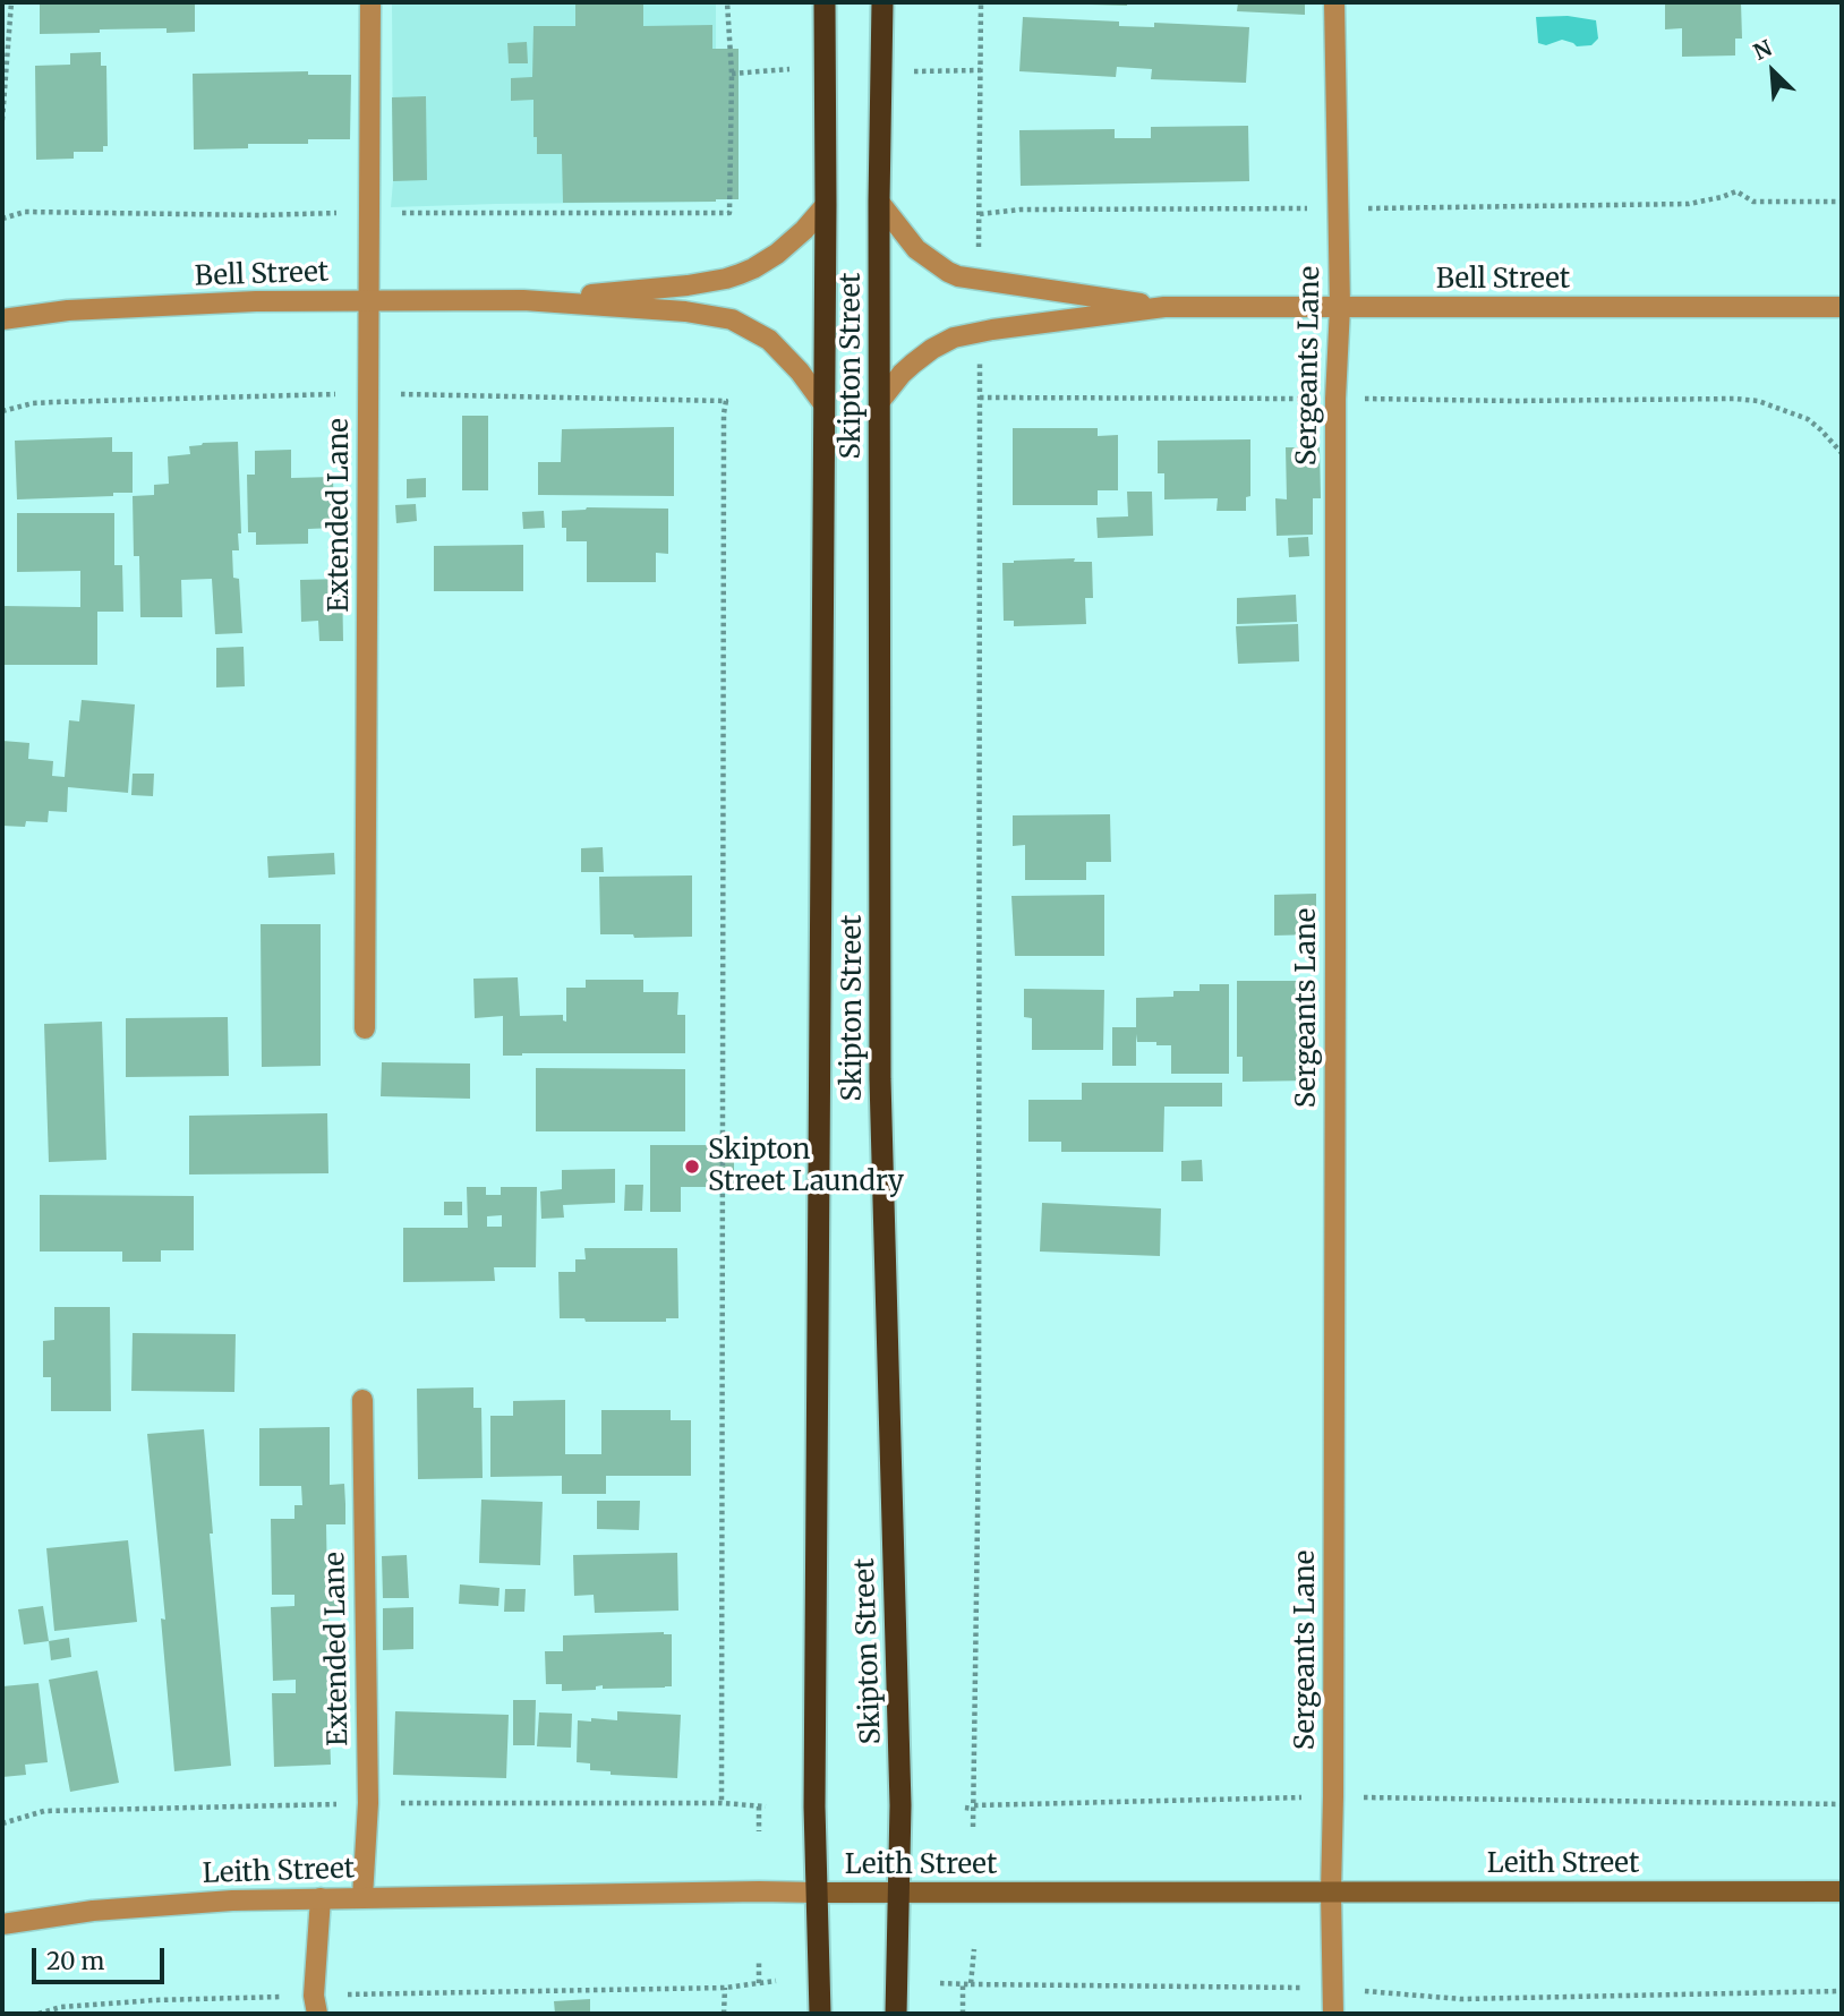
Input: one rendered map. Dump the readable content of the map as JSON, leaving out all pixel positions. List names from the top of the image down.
{
  "streets": {
    "highway": ["Skipton Street"],
    "main road": ["Leith Street"],
    "street": ["Bell Street", "Sergeants Lane", "Extended Lane"]
  },
  "crossings": [
    ["Bell Street", "Skipton Street"],
    ["Bell Street", "Sergeants Lane"],
    ["Bell Street", "Extended Lane"],
    ["Skipton Street", "Leith Street"],
    ["Sergeants Lane", "Leith Street"],
    ["Extended Lane", "Leith Street"]
  ],
  "places": ["Skipton Street Laundry"],
  "scale_bar": "20 m",
  "north": "top left"
}
